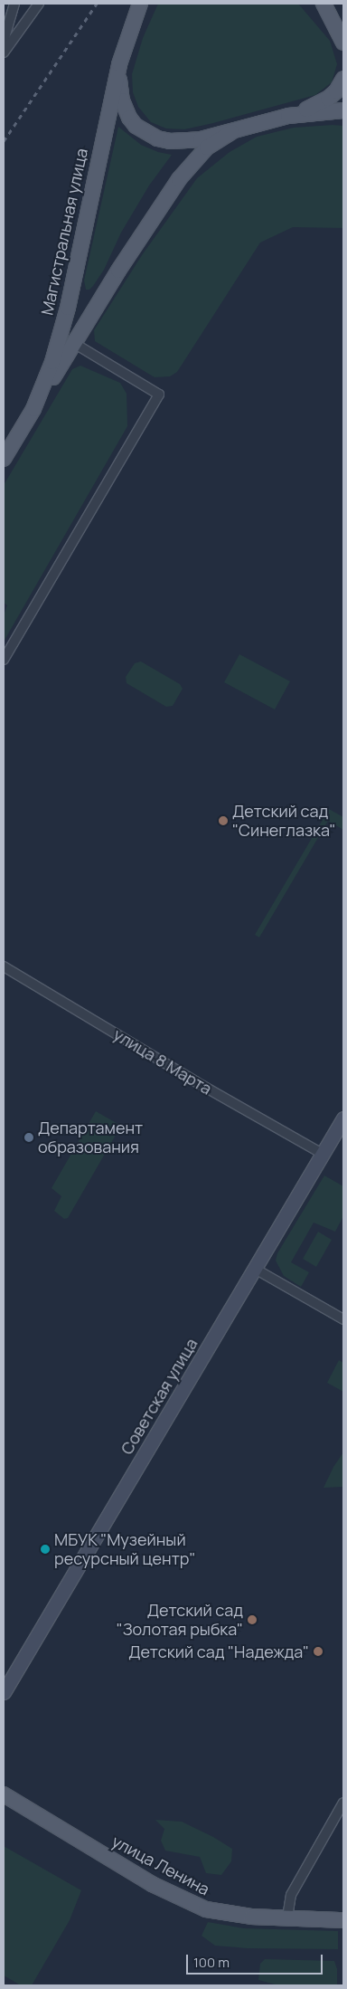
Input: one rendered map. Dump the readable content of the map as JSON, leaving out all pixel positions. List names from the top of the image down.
{
  "streets": {
    "main road": ["Магистральная улица", "Советская улица", "улица Ленина"],
    "street": ["улица 8 Марта"]
  },
  "crossings": [
    ["улица 8 Марта", "Советская улица"]
  ],
  "places": [
    "Детский сад \"Синеглазка\"",
    "Департамент образования",
    "МБУК \"Музейный ресурсный центр\"",
    "Детский сад \"Золотая рыбка\"",
    "Детский сад \"Надежда\""
  ],
  "scale_bar": "100 m"
}
